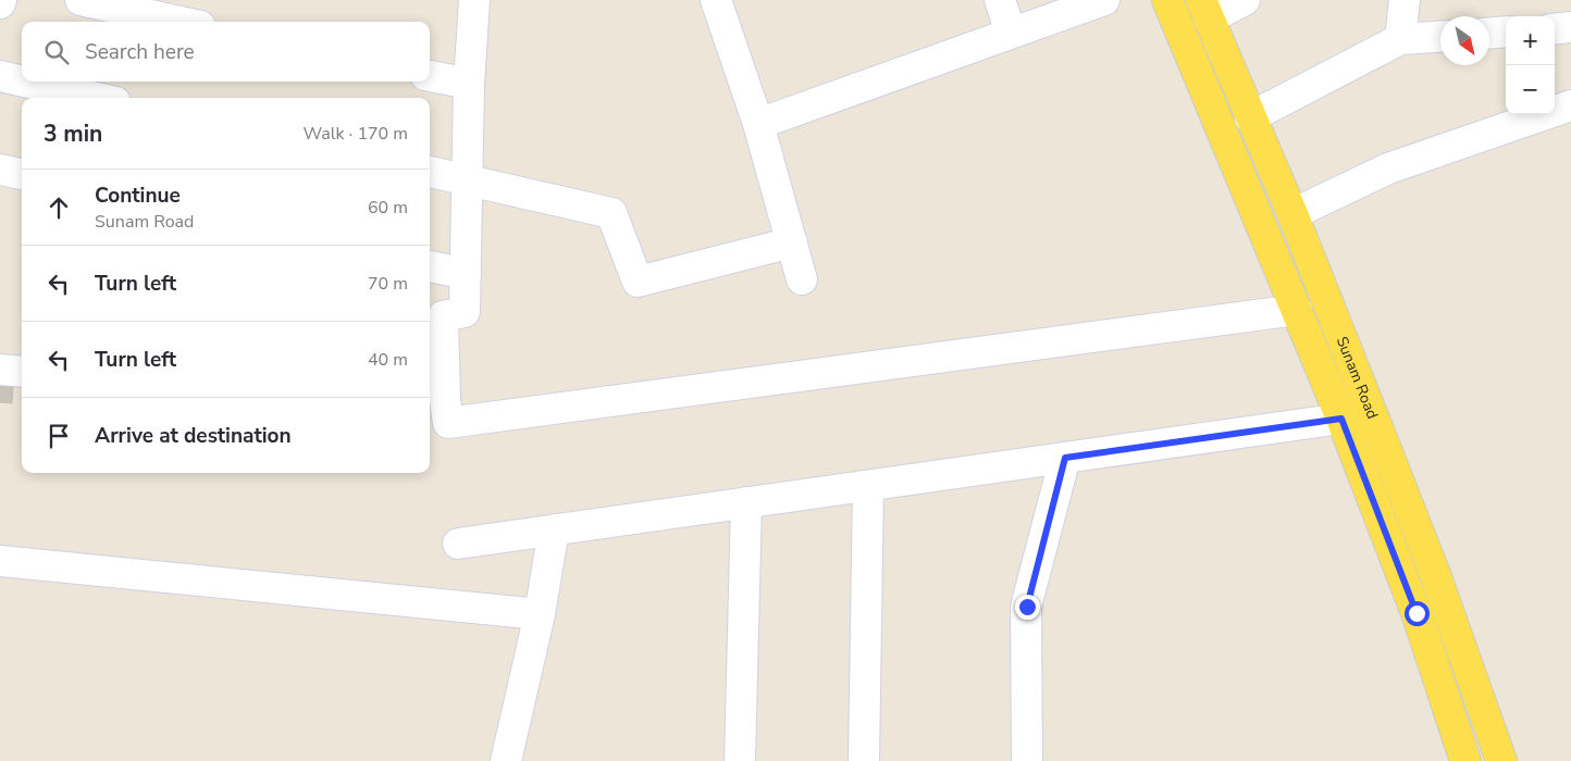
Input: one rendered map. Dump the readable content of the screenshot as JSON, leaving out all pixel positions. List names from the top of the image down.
{
  "streets": {
    "main road": ["Sunam Road"]
  },
  "north": "bottom right",
  "page": {
    "map_buttons": ["+", "−"],
    "search": "Search here",
    "heading": ["3 min", "Walk · 170 m"],
    "list": [
      ["Continue", "Sunam Road", "60 m"],
      ["Turn left", "70 m"],
      ["Turn left", "40 m"],
      "Arrive at destination"
    ]
  }
}
